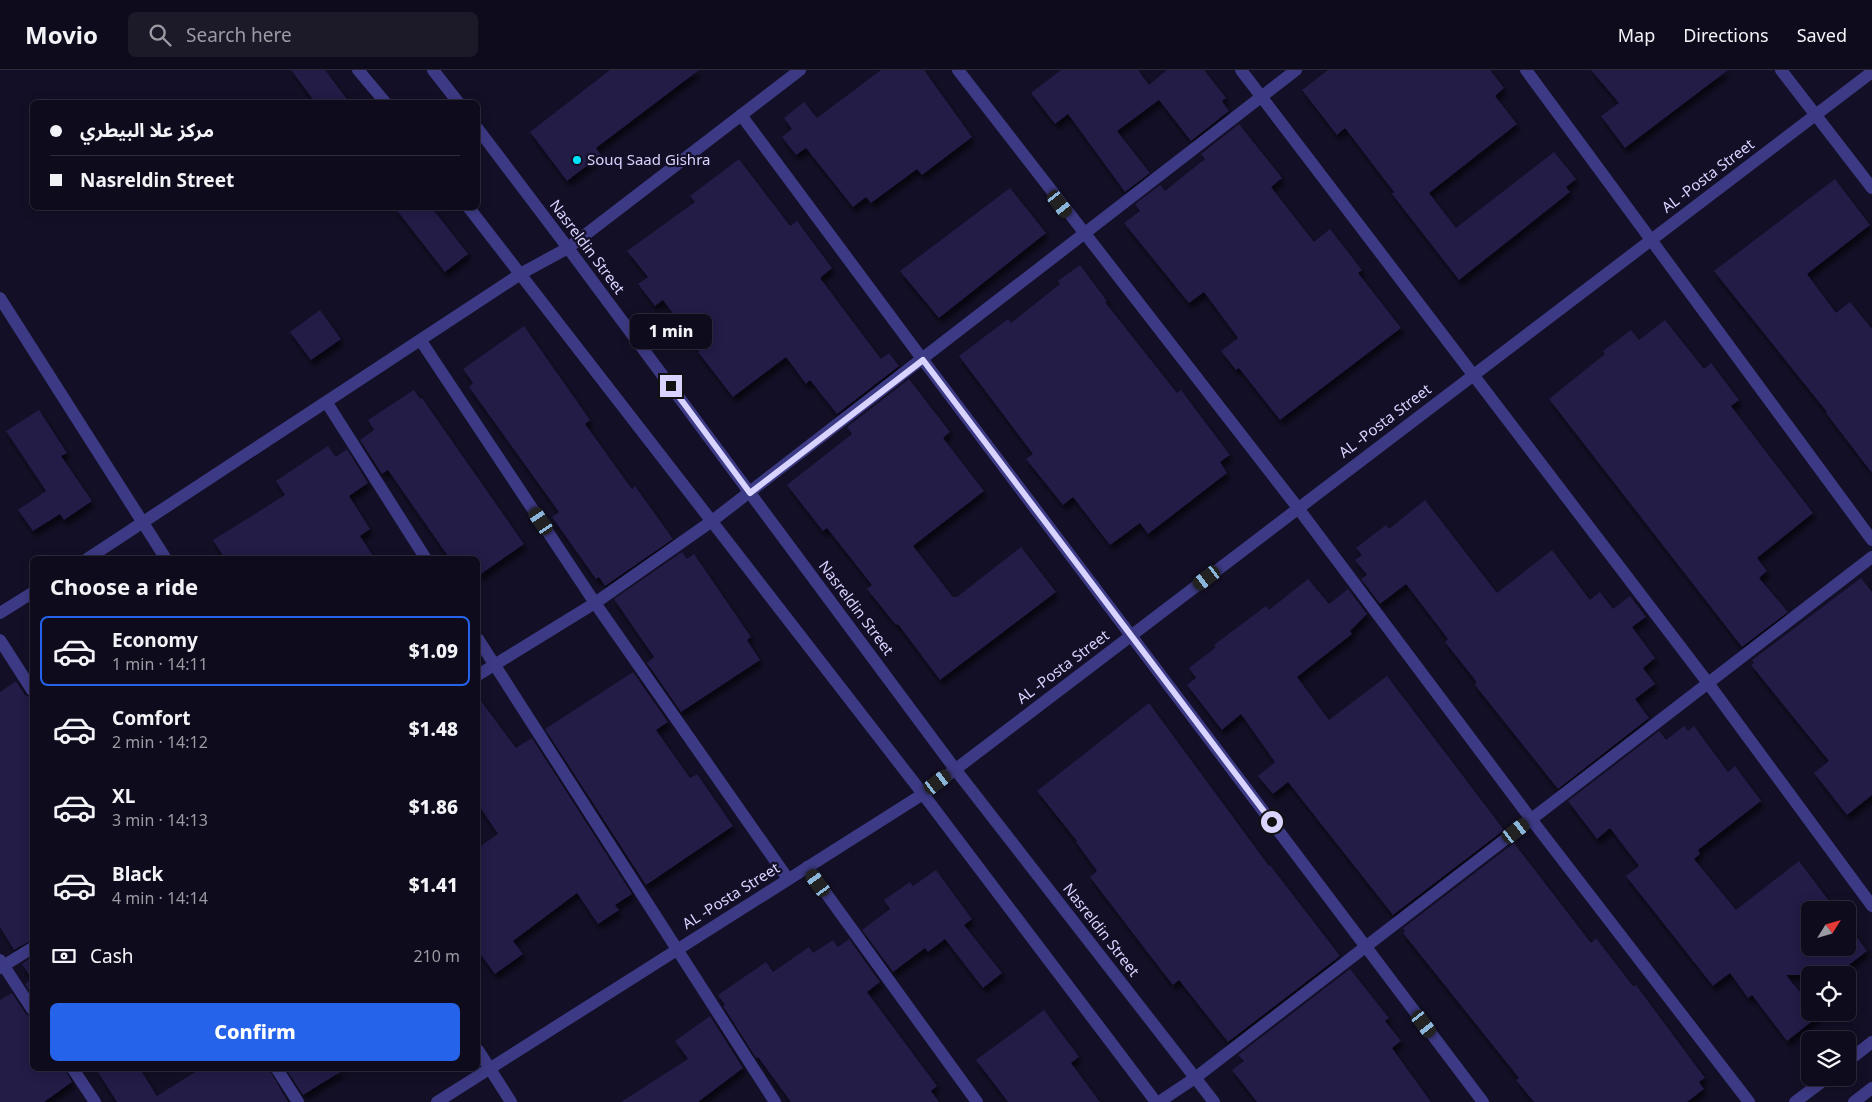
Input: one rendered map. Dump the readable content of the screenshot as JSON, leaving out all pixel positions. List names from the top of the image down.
{
  "streets": {
    "street": ["AL -Posta Street", "Nasreldin Street"]
  },
  "crossings": [
    ["AL -Posta Street", "Nasreldin Street"]
  ],
  "places": ["Souq Saad Gishra"],
  "north": "top right",
  "page": {
    "header": "Movio",
    "search": "Search here",
    "nav": ["Map", "Directions", "Saved"],
    "banner": ["مركز علا البيطري", "Nasreldin Street"],
    "bubble": "1 min",
    "heading": "Choose a ride",
    "list": [
      {
        "name": "Economy",
        "note": "1 min · 14:11",
        "value": "$1.09"
      },
      {
        "name": "Comfort",
        "note": "2 min · 14:12",
        "value": "$1.48"
      },
      {
        "name": "XL",
        "note": "3 min · 14:13",
        "value": "$1.86"
      },
      {
        "name": "Black",
        "note": "4 min · 14:14",
        "value": "$1.41"
      }
    ],
    "pay": ["Cash", "210 m"],
    "buttons": "Confirm"
  }
}
